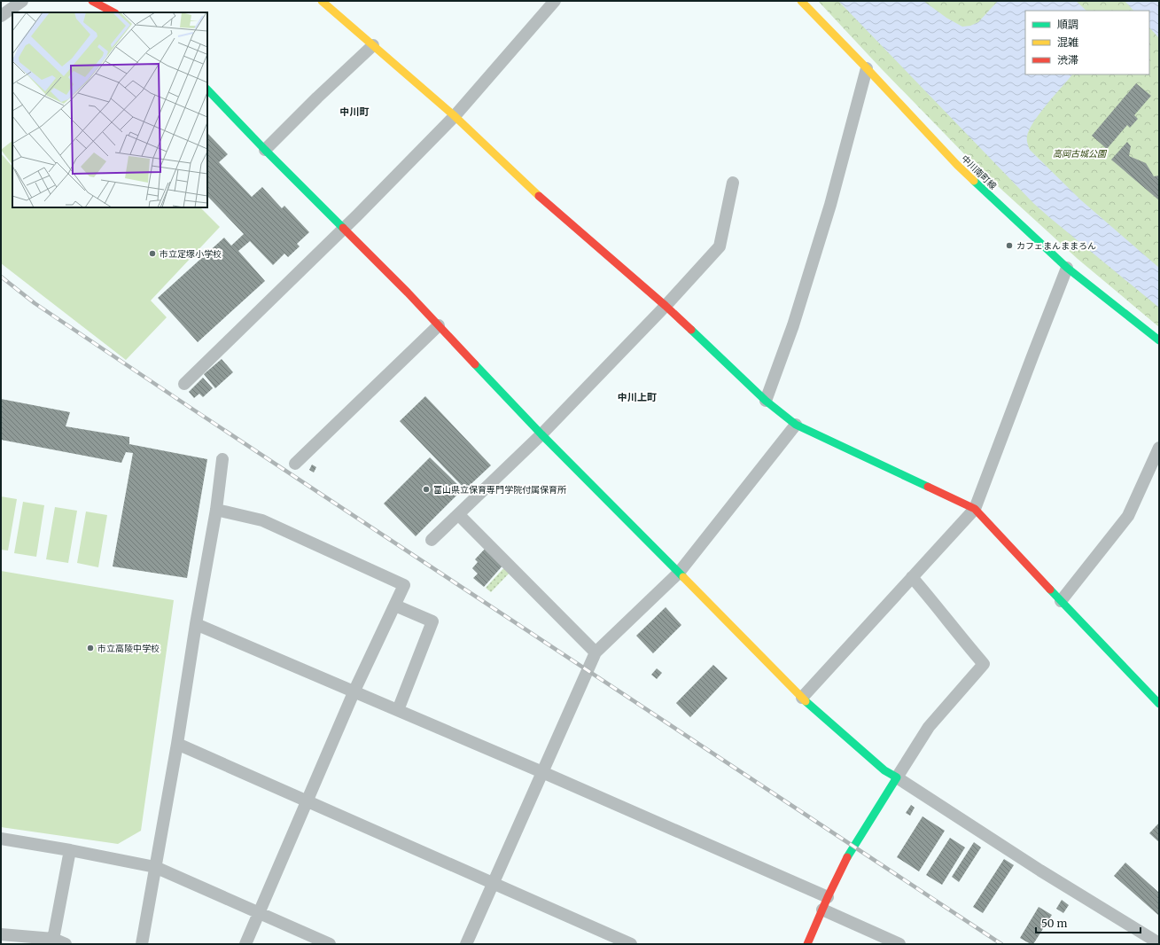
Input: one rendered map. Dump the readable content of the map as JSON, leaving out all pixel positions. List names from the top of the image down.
{
  "streets": {
    "street": ["中川南町線"]
  },
  "districts": ["中川町", "中川上町"],
  "parks": ["高岡古城公園"],
  "places": [
    "カフェまんままろん",
    "市立定塚小学校",
    "富山県立保育専門学院付属保育所",
    "市立高陵中学校"
  ],
  "legend": ["順調", "混雑", "渋滞"],
  "scale_bar": "50 m"
}
